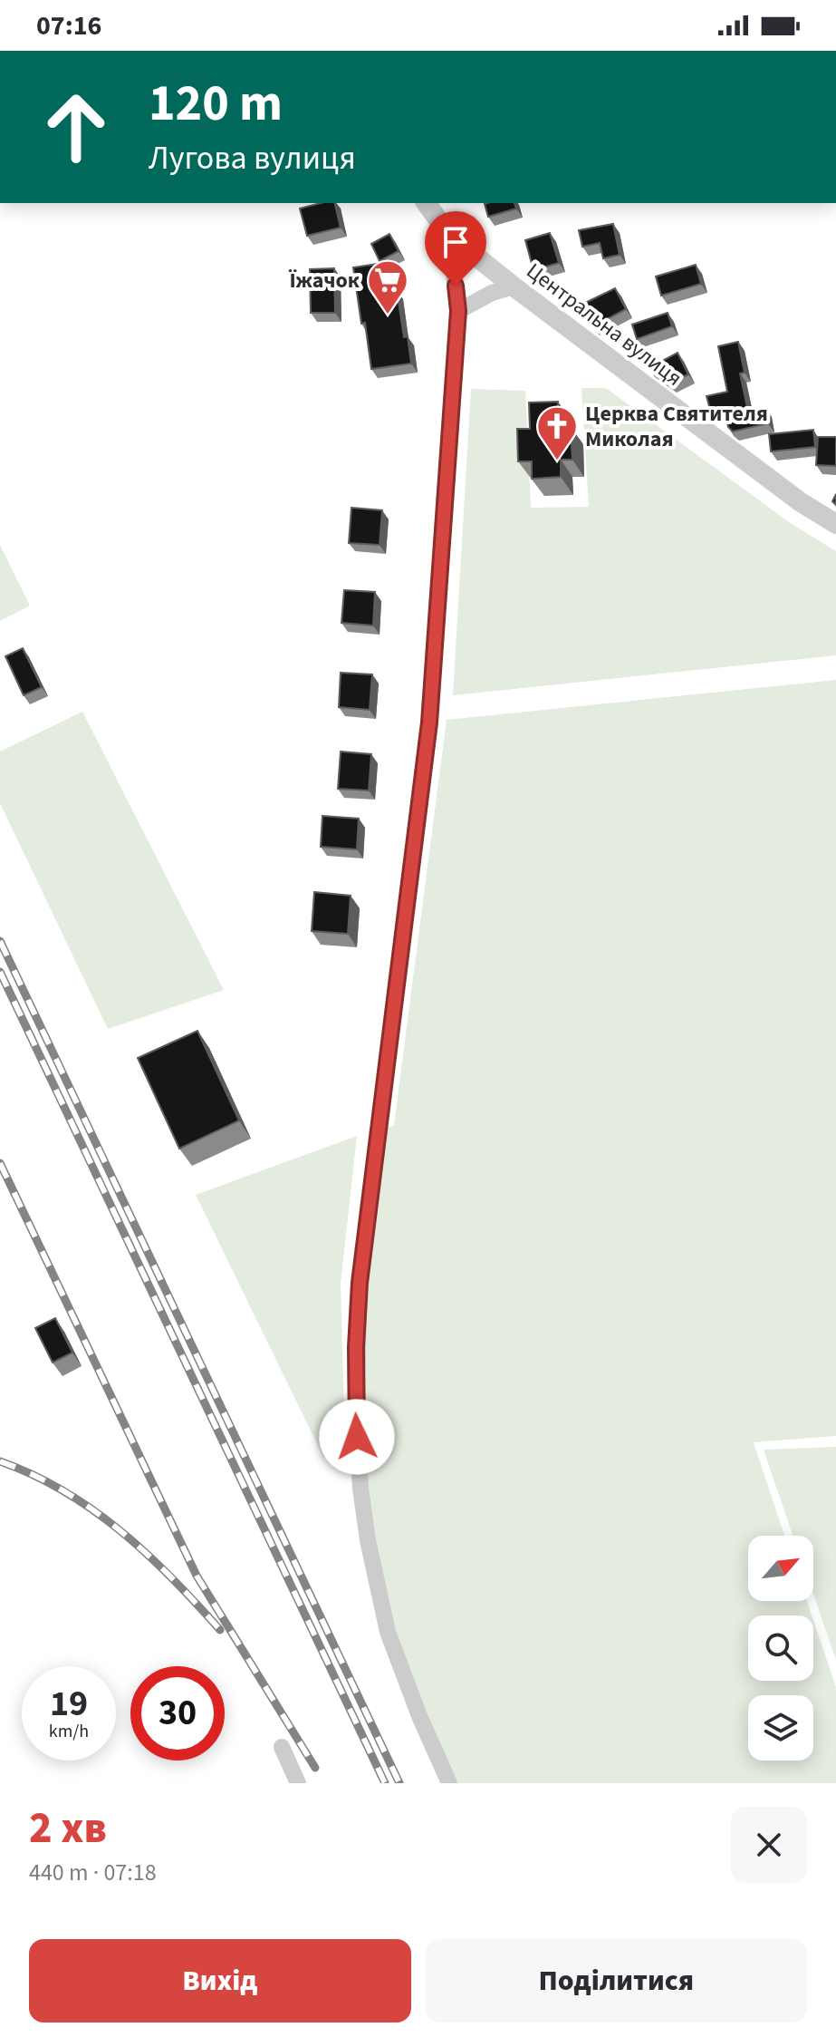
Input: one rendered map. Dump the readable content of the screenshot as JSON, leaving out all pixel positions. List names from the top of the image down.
{
  "streets": {
    "street": ["Центральна вулиця"]
  },
  "places": {
    "supermarket": ["Їжачок"],
    "church": ["Церква Святителя Миколая"]
  },
  "north": "top right",
  "page": {
    "status": "07:16",
    "turn": ["120 m", "Лугова вулиця"],
    "speed": "19 km/h",
    "limit": "30",
    "heading": ["2 хв", "440 m · 07:18"],
    "buttons": ["Вихід", "Поділитися"]
  }
}
